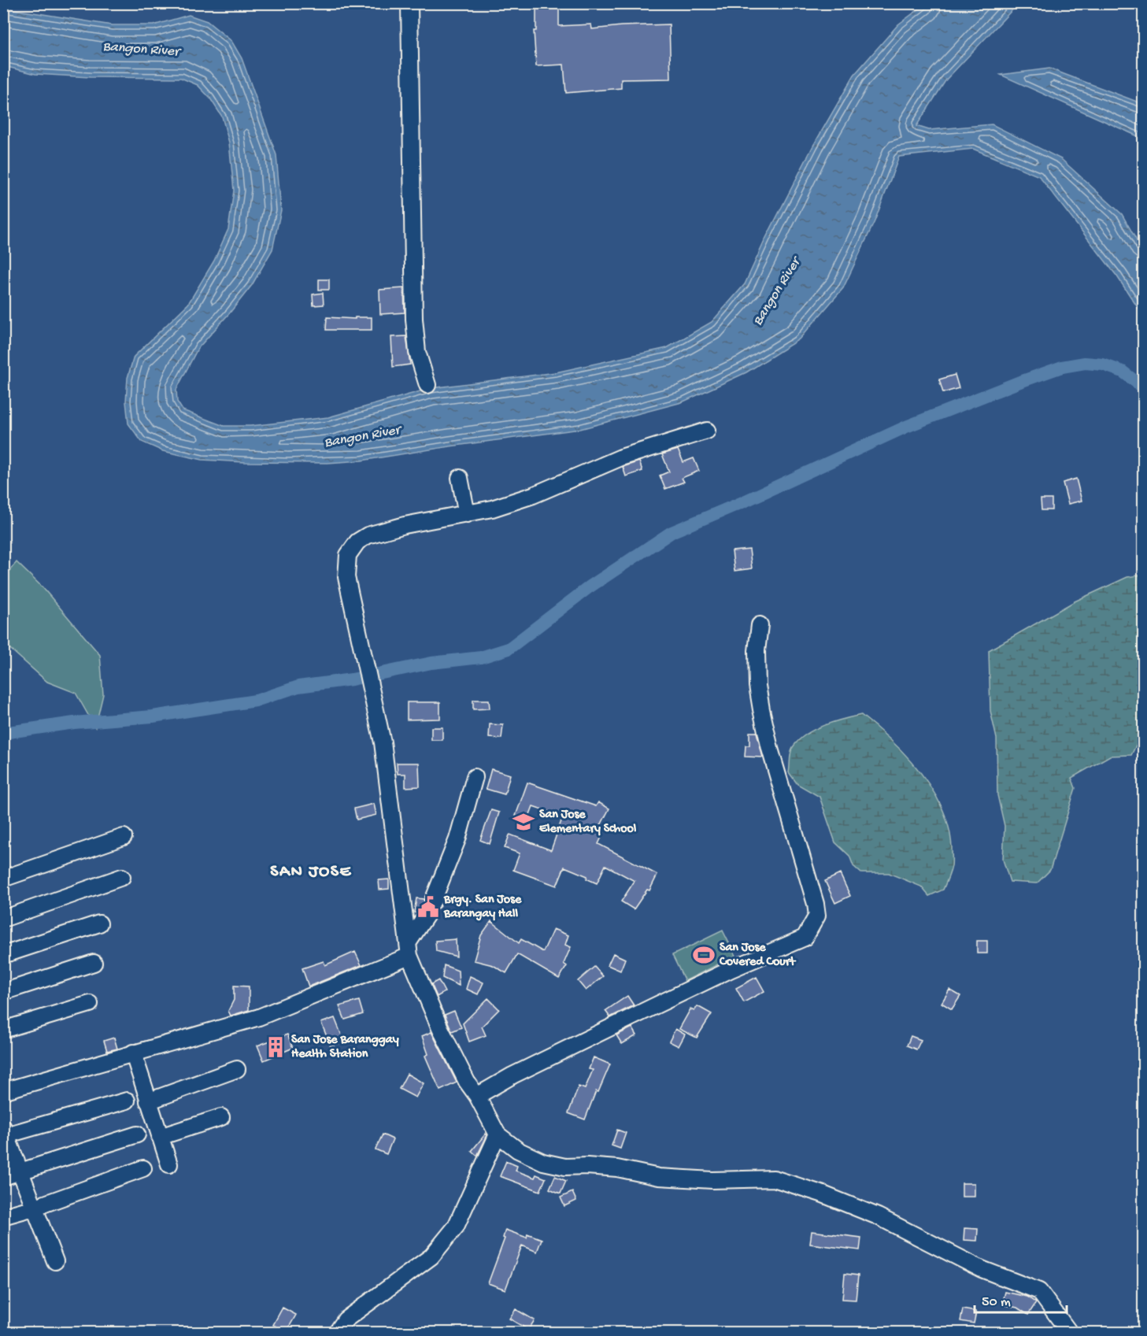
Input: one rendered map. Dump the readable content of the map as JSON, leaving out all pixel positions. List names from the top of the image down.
{
  "districts": ["SAN JOSE"],
  "water": ["Bangon River"],
  "places": {
    "school or university": ["San Jose Elementary School"],
    "public building": ["Brgy. San Jose Barangay Hall"],
    "sports": ["San Jose Covered Court"],
    "building": ["San Jose Baranggay Health Station"]
  },
  "scale_bar": "50 m"
}
